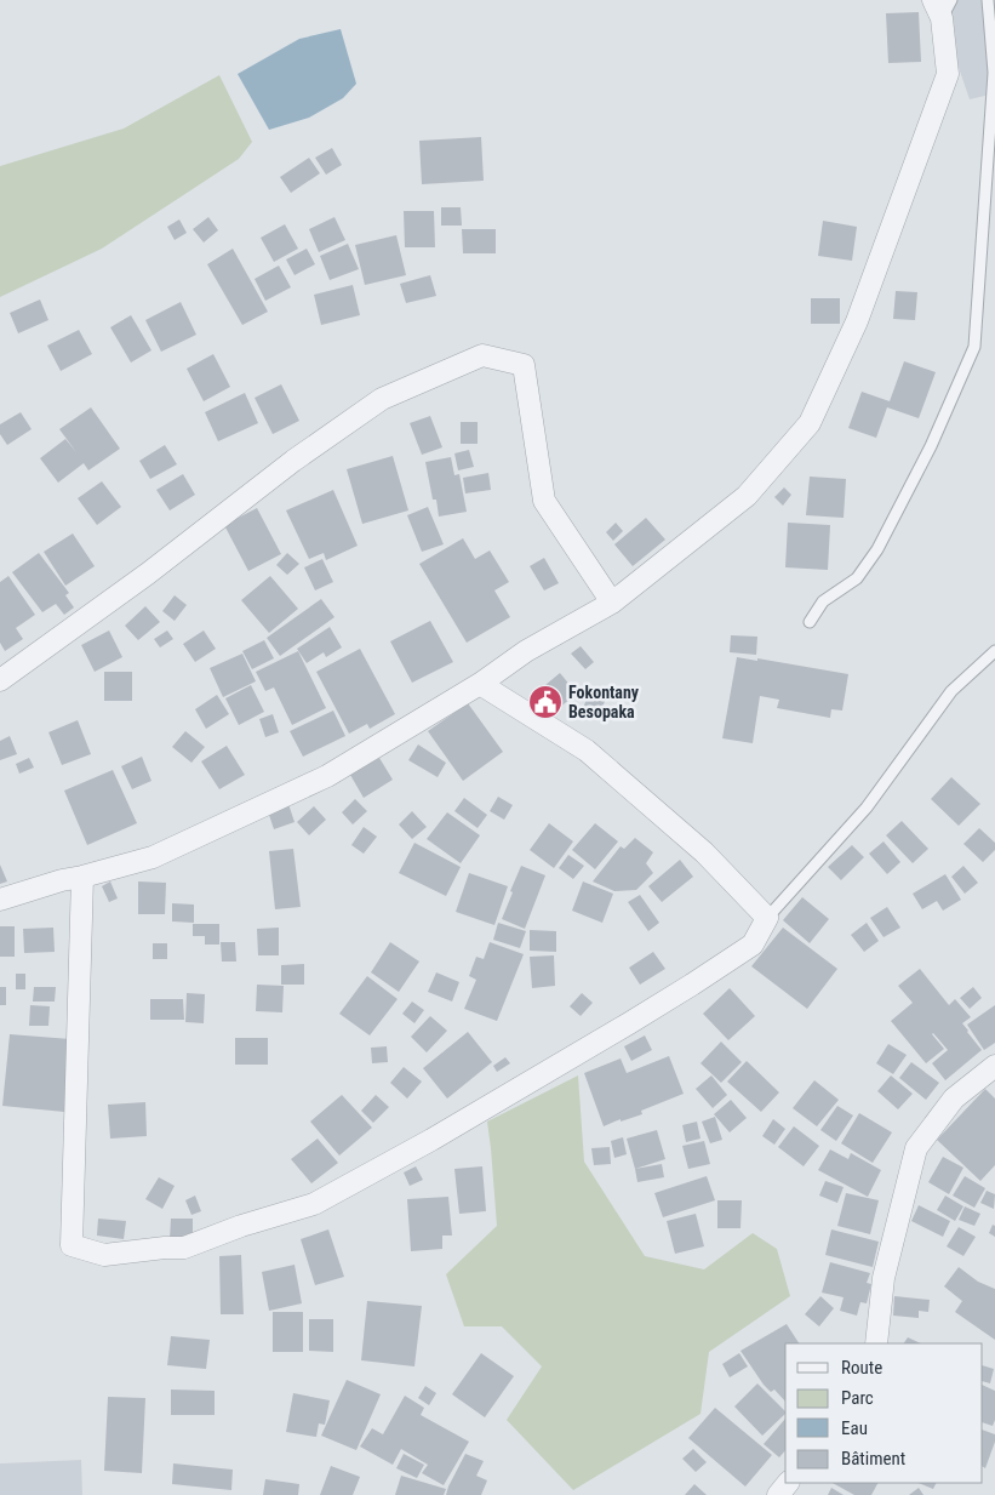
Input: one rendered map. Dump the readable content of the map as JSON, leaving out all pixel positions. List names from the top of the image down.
{
  "places": {
    "public building": ["Fokontany Besopaka"]
  },
  "legend": [
    "Route",
    "Parc",
    "Eau",
    "Bâtiment"
  ]
}
